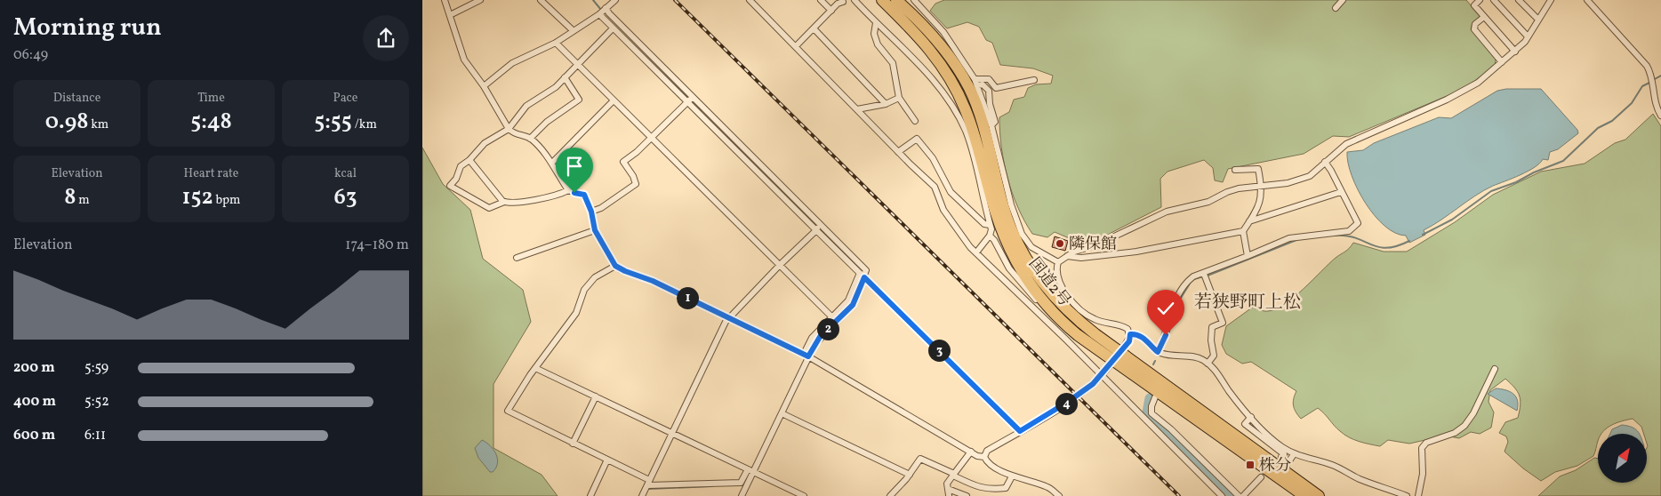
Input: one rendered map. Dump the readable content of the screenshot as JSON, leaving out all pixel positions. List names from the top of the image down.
{
  "streets": {
    "highway": ["国道2号"]
  },
  "districts": ["若狭野町上松"],
  "places": {
    "other": ["隣保館"],
    "transit": ["株分"]
  },
  "north": "top right",
  "page": {
    "heading": ["Morning run", "06:49"],
    "stats": [
      ["Distance", "0.98 km"],
      ["Time", "5:48"],
      ["Pace", "5:55 /km"],
      ["Elevation", "8 m"],
      ["Heart rate", "152 bpm"],
      ["kcal", "63"]
    ],
    "chart": ["Elevation", "174–180 m"],
    "pins": [
      "1",
      "2",
      "3",
      "4"
    ],
    "list": [
      {
        "name": "200 m",
        "note": "5:59"
      },
      {
        "name": "400 m",
        "note": "5:52"
      },
      {
        "name": "600 m",
        "note": "6:11"
      }
    ]
  }
}
